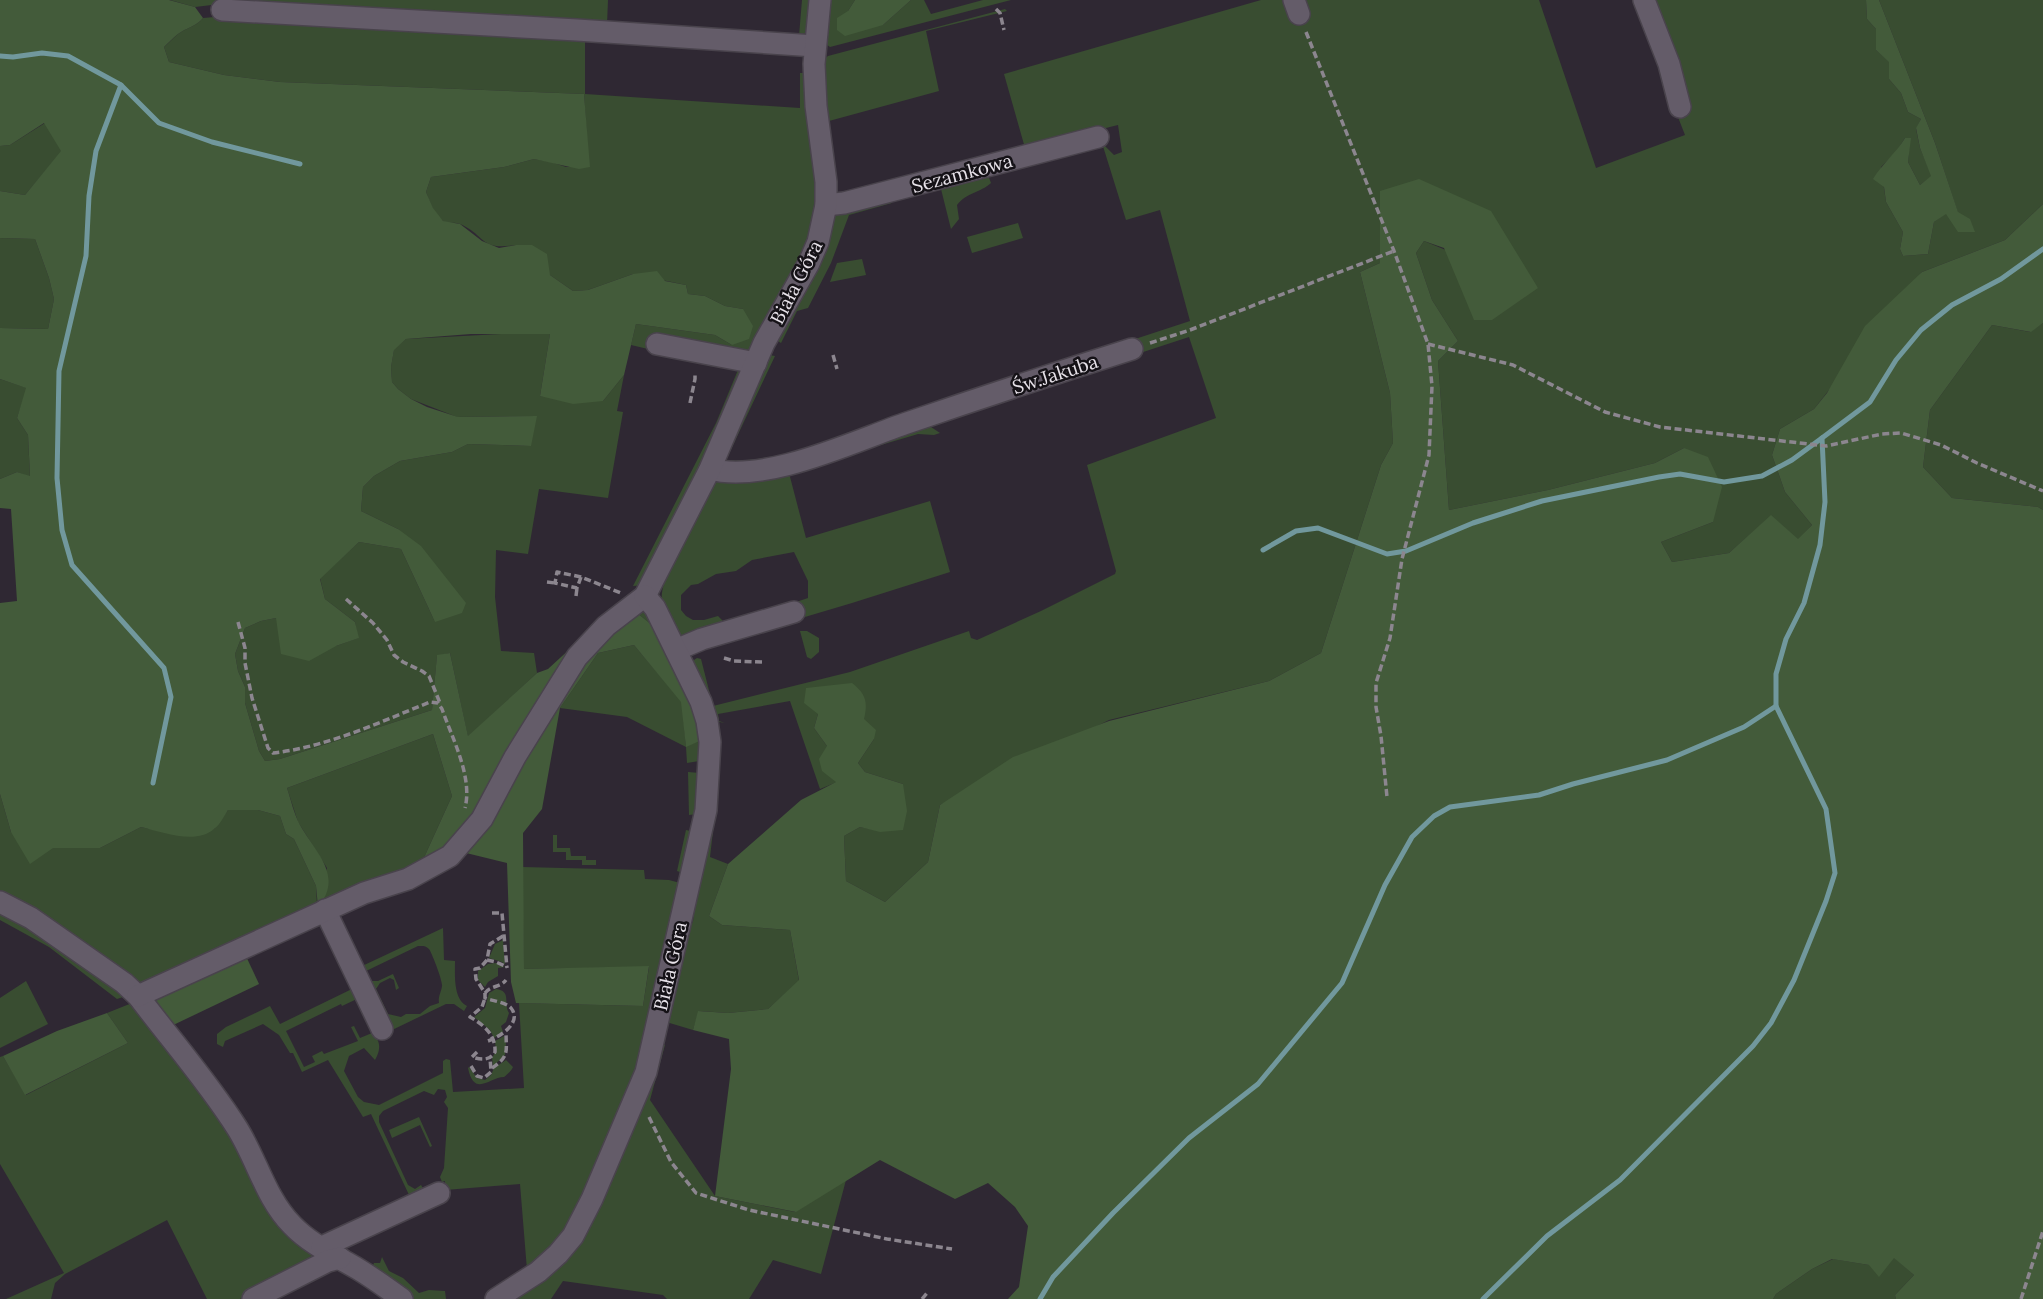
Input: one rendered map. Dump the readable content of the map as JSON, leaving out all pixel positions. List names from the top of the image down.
{
  "streets": {
    "street": ["Sezamkowa", "Biała Góra", "Św.Jakuba"]
  },
  "crossings": [
    ["Sezamkowa", "Biała Góra"],
    ["Biała Góra", "Św.Jakuba"]
  ]
}
